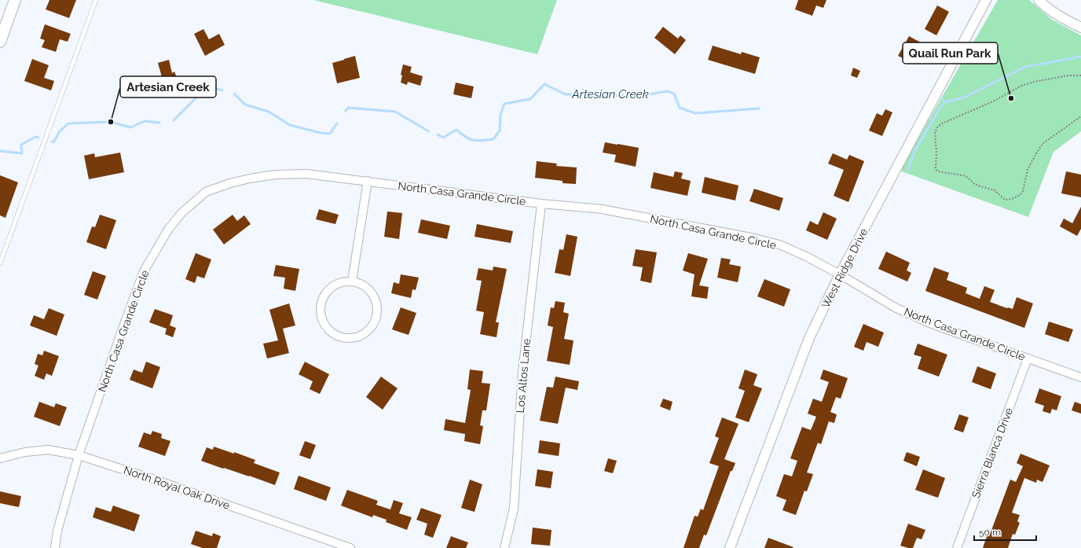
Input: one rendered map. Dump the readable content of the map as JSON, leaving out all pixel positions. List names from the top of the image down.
{
  "streets": {
    "street": [
      "North Casa Grande Circle",
      "West Ridge Drive",
      "Los Altos Lane",
      "Sierra Blanca Drive",
      "North Royal Oak Drive"
    ]
  },
  "crossings": [
    ["North Casa Grande Circle", "West Ridge Drive"],
    ["North Casa Grande Circle", "Los Altos Lane"],
    ["North Casa Grande Circle", "Sierra Blanca Drive"],
    ["North Casa Grande Circle", "North Royal Oak Drive"]
  ],
  "water": ["Artesian Creek"],
  "places": ["Quail Run Park", "Artesian Creek"],
  "scale_bar": "50 m"
}
